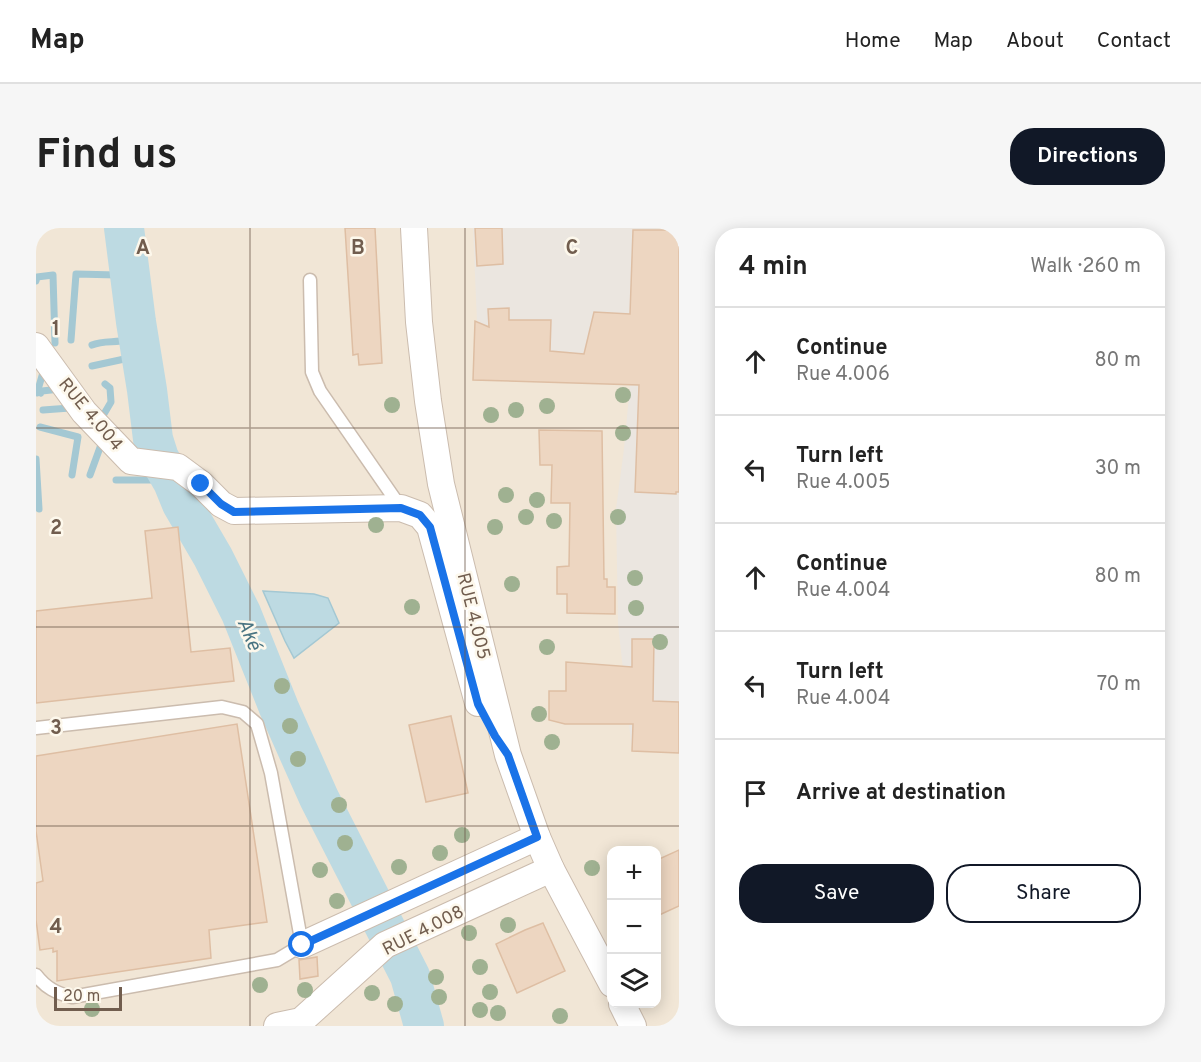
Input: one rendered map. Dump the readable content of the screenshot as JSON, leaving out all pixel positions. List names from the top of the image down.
{
  "streets": {
    "street": ["RUE 4.004", "RUE 4.005", "RUE 4.008"]
  },
  "crossings": [
    ["RUE 4.005", "RUE 4.008"]
  ],
  "water": ["Aké"],
  "scale_bar": "20 m",
  "page": {
    "header": "Map",
    "nav": [
      "Home",
      "Map",
      "About",
      "Contact"
    ],
    "buttons": [
      "Directions",
      ["Save", "Share"]
    ],
    "title": "Find us",
    "heading": ["4 min", "Walk · 260 m"],
    "list": [
      ["Continue", "Rue 4.006", "80 m"],
      ["Turn left", "Rue 4.005", "30 m"],
      ["Continue", "Rue 4.004", "80 m"],
      ["Turn left", "Rue 4.004", "70 m"],
      "Arrive at destination"
    ],
    "map_buttons": ["+", "−"],
    "scale": "20 m"
  },
  "grid": {
    "columns": ["A", "B", "C"],
    "rows": [
      "1",
      "2",
      "3",
      "4"
    ]
  }
}
